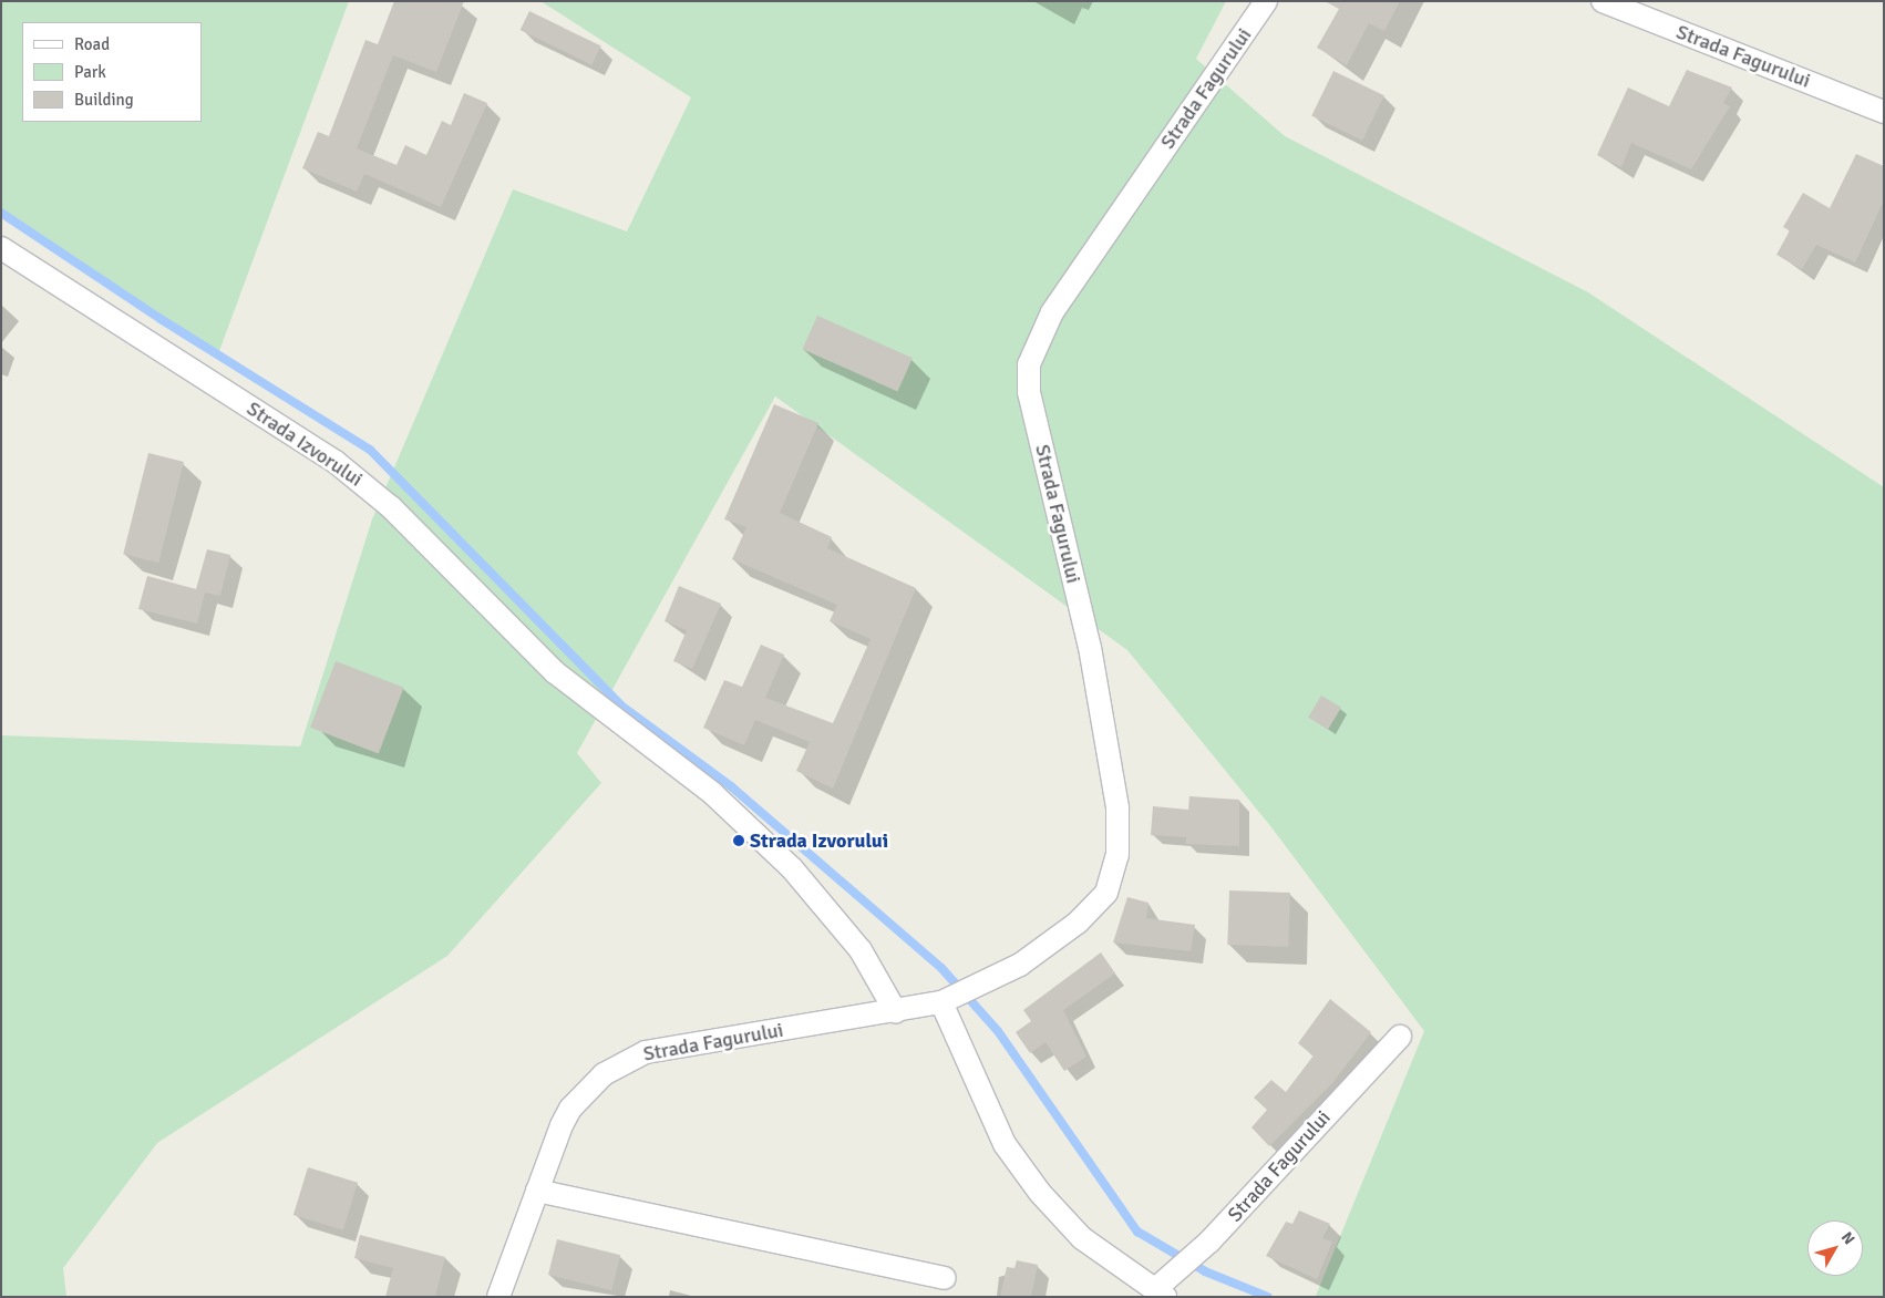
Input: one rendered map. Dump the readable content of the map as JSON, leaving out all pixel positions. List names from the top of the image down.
{
  "streets": {
    "street": ["Strada Fagurului", "Strada Izvorului"]
  },
  "crossings": [
    ["Strada Fagurului", "Strada Izvorului"]
  ],
  "places": ["Strada Izvorului"],
  "legend": ["Road", "Park", "Building"],
  "north": "top right"
}
